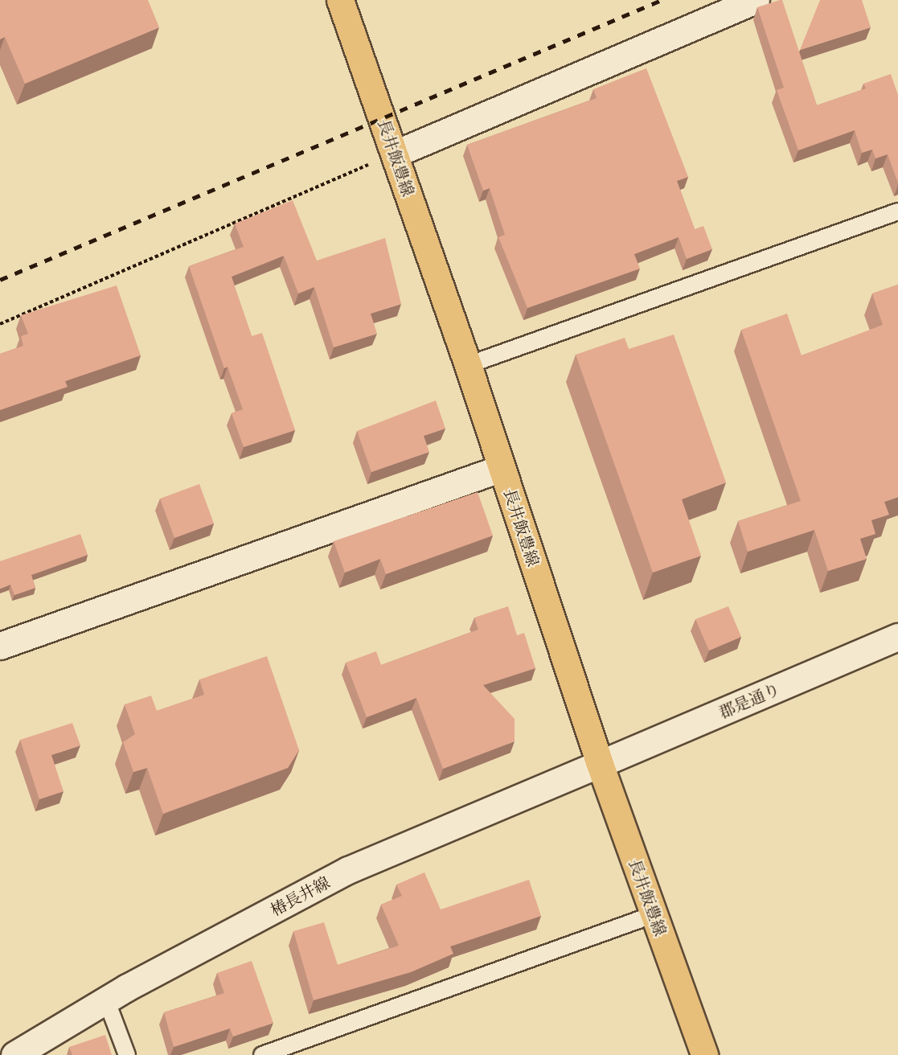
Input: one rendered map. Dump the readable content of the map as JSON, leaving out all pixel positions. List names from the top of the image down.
{
  "streets": {
    "main road": ["長井飯豊線"],
    "street": ["郡是通り", "椿長井線"]
  },
  "crossings": [
    ["長井飯豊線", "郡是通り"],
    ["長井飯豊線", "椿長井線"],
    ["郡是通り", "椿長井線"]
  ]
}
